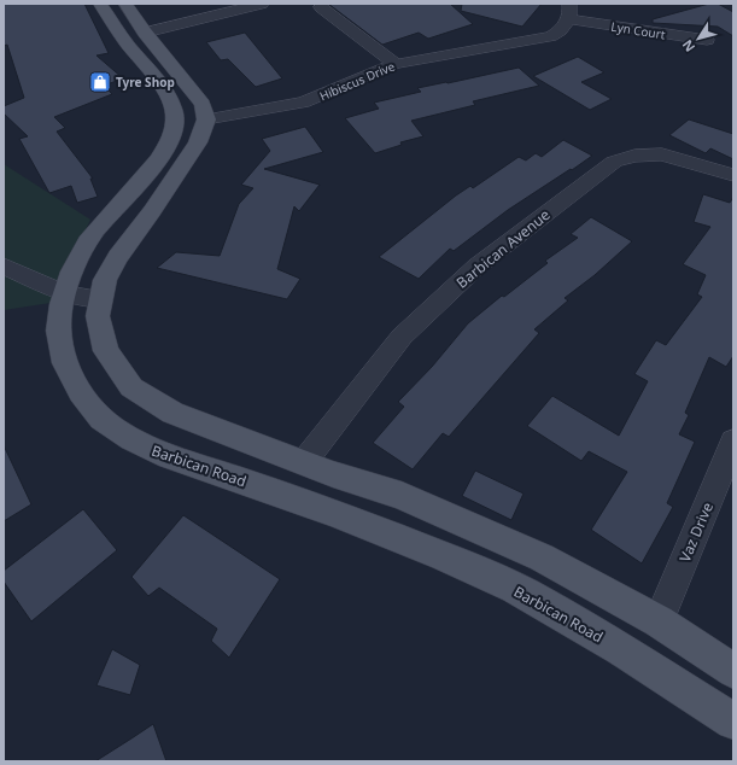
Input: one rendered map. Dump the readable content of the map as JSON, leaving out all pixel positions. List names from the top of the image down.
{
  "streets": {
    "main road": ["Barbican Road"],
    "street": [
      "Lyn Court",
      "Hibiscus Drive",
      "Barbican Avenue",
      "Vaz Drive"
    ]
  },
  "crossings": [
    ["Lyn Court", "Hibiscus Drive"]
  ],
  "places": {
    "shop": ["Tyre Shop"]
  },
  "north": "bottom left"
}
